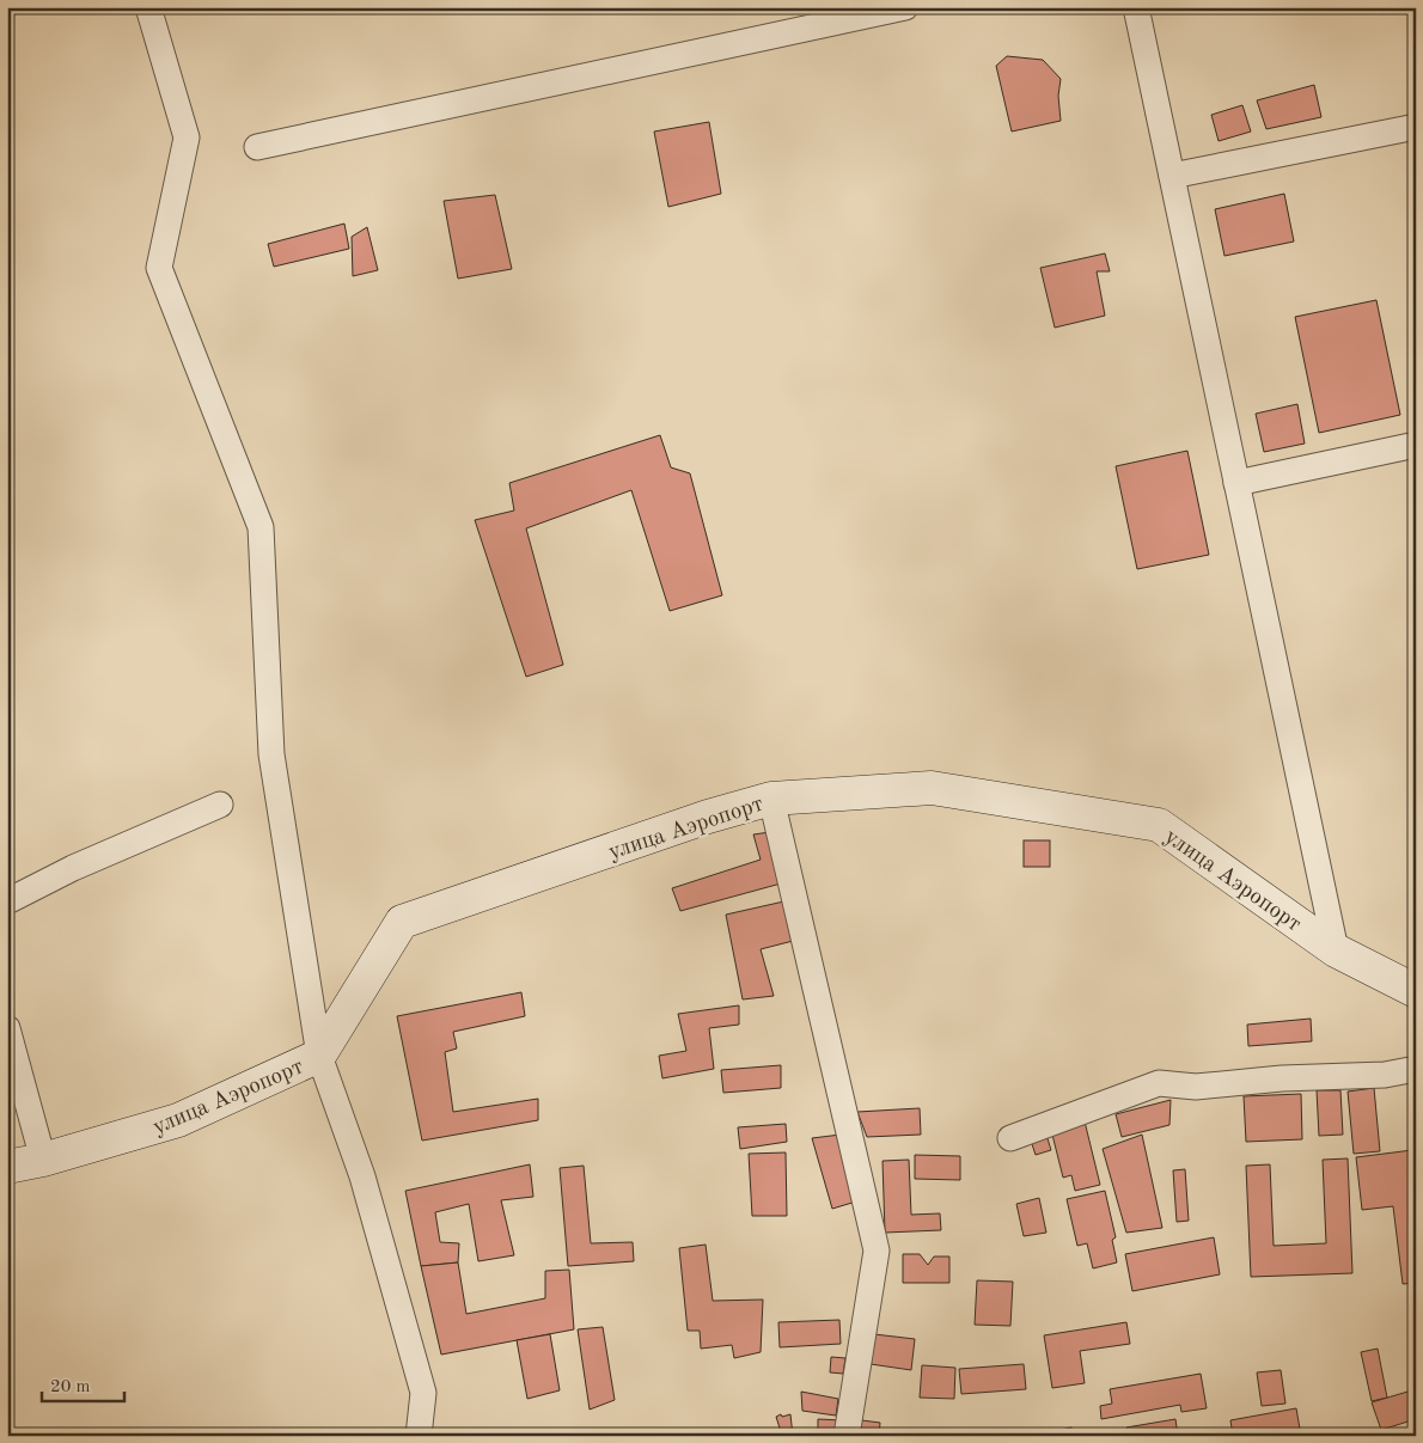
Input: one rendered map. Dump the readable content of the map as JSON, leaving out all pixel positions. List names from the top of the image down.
{
  "streets": {
    "main road": ["улица Аэропорт"]
  },
  "scale_bar": "20 m"
}
